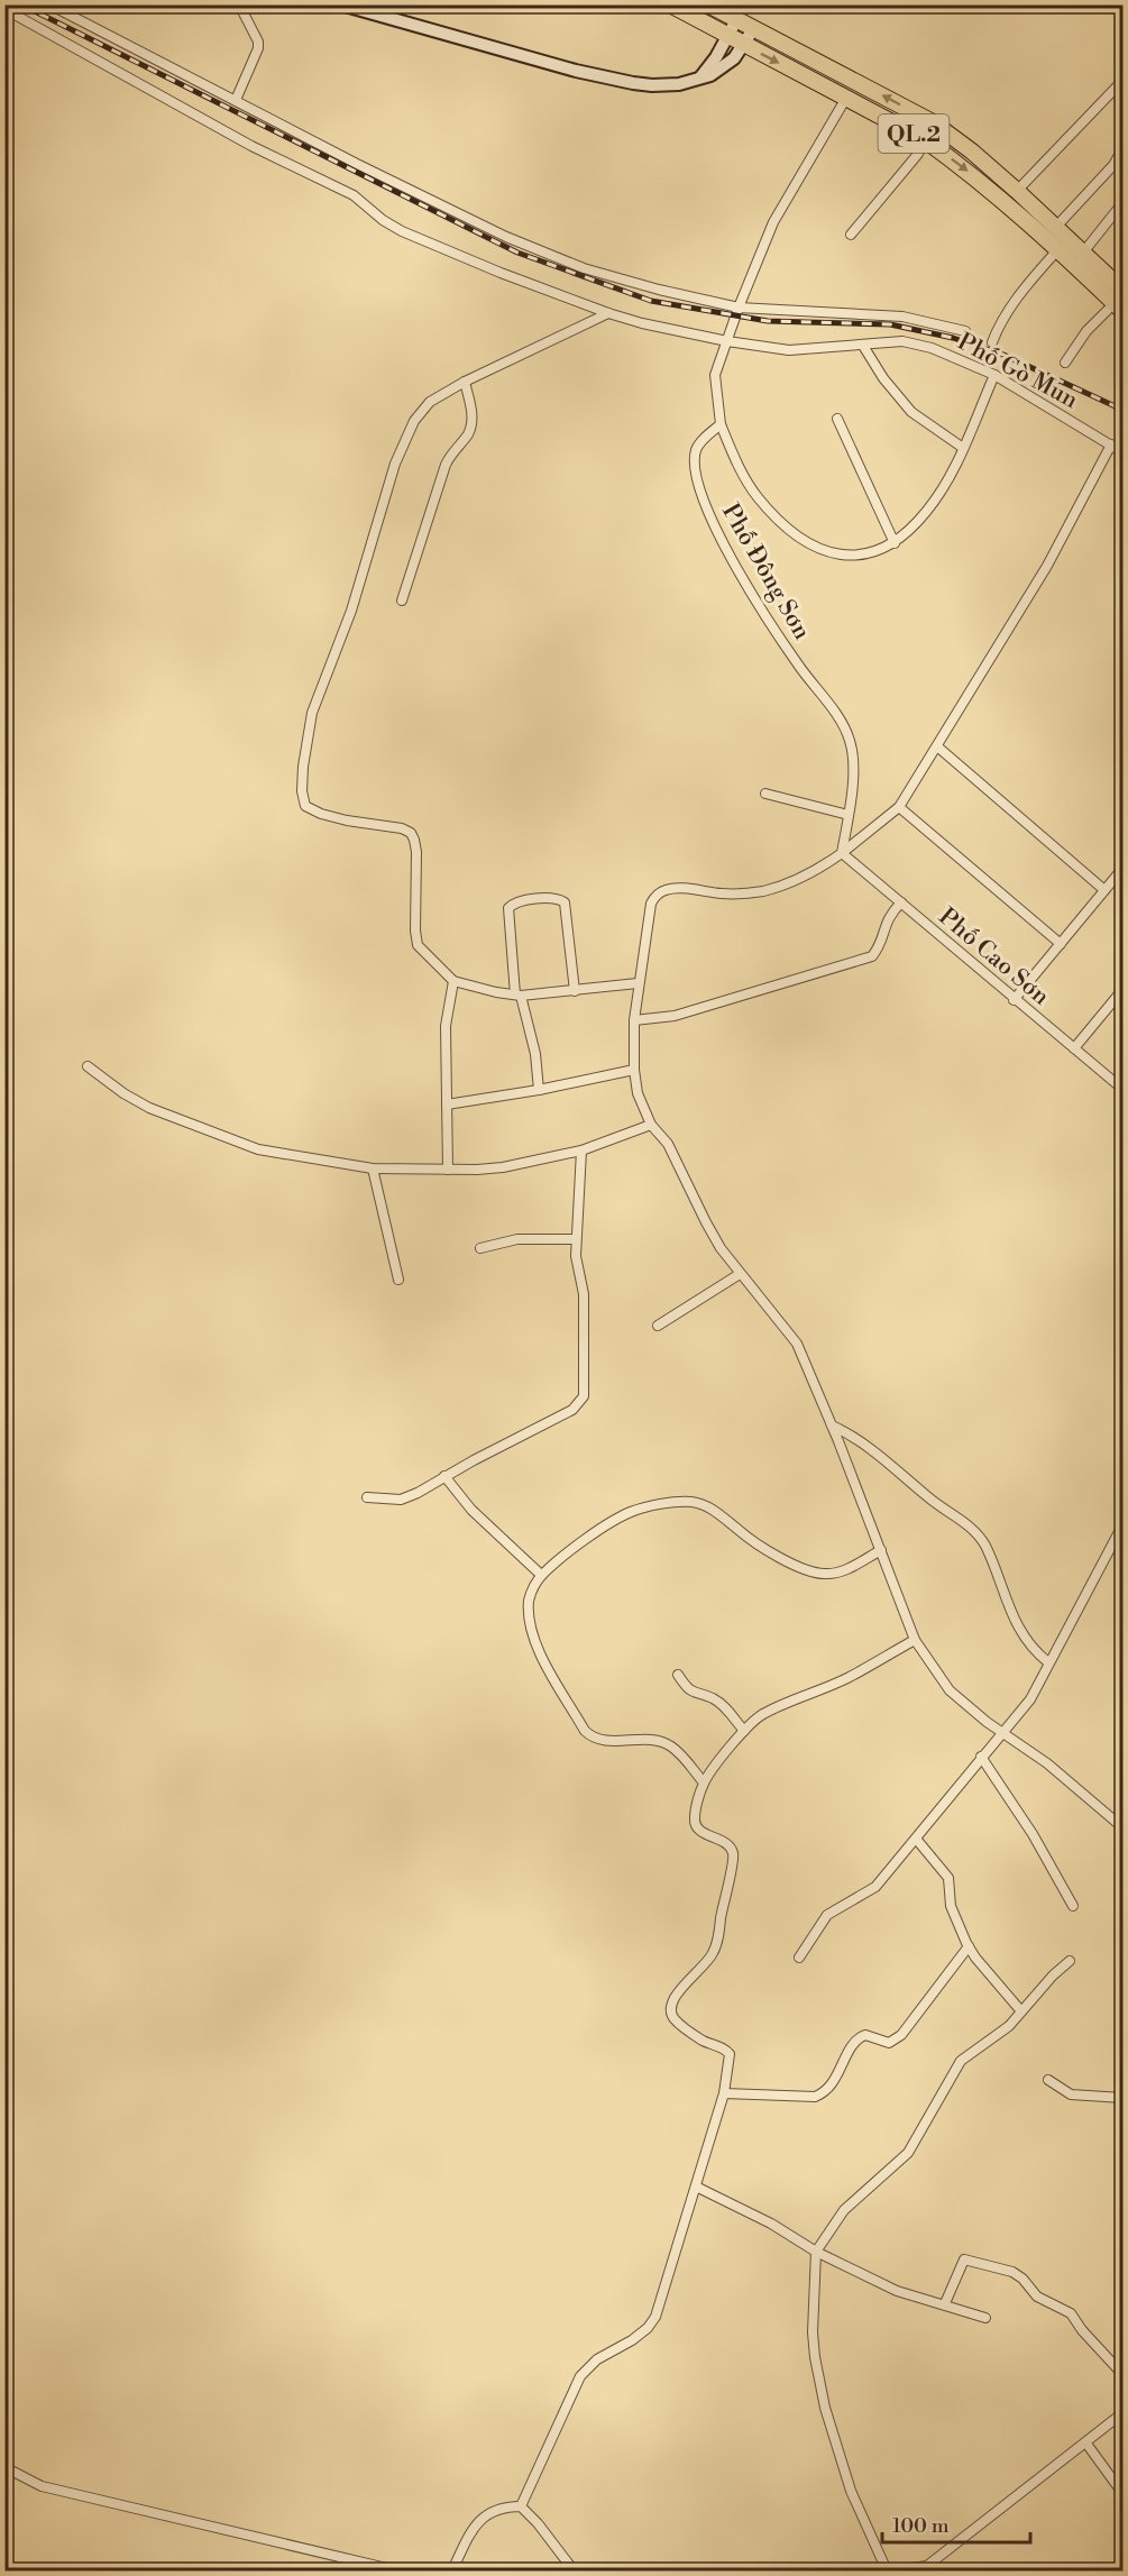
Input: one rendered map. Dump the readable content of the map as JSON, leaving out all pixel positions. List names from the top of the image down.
{
  "streets": {
    "highway": ["QL.2"],
    "street": ["Phố Gò Mun", "Phố Đông Sơn", "Phố Cao Sơn"]
  },
  "crossings": [
    ["Phố Đông Sơn", "Phố Cao Sơn"]
  ],
  "scale_bar": "100 m"
}
